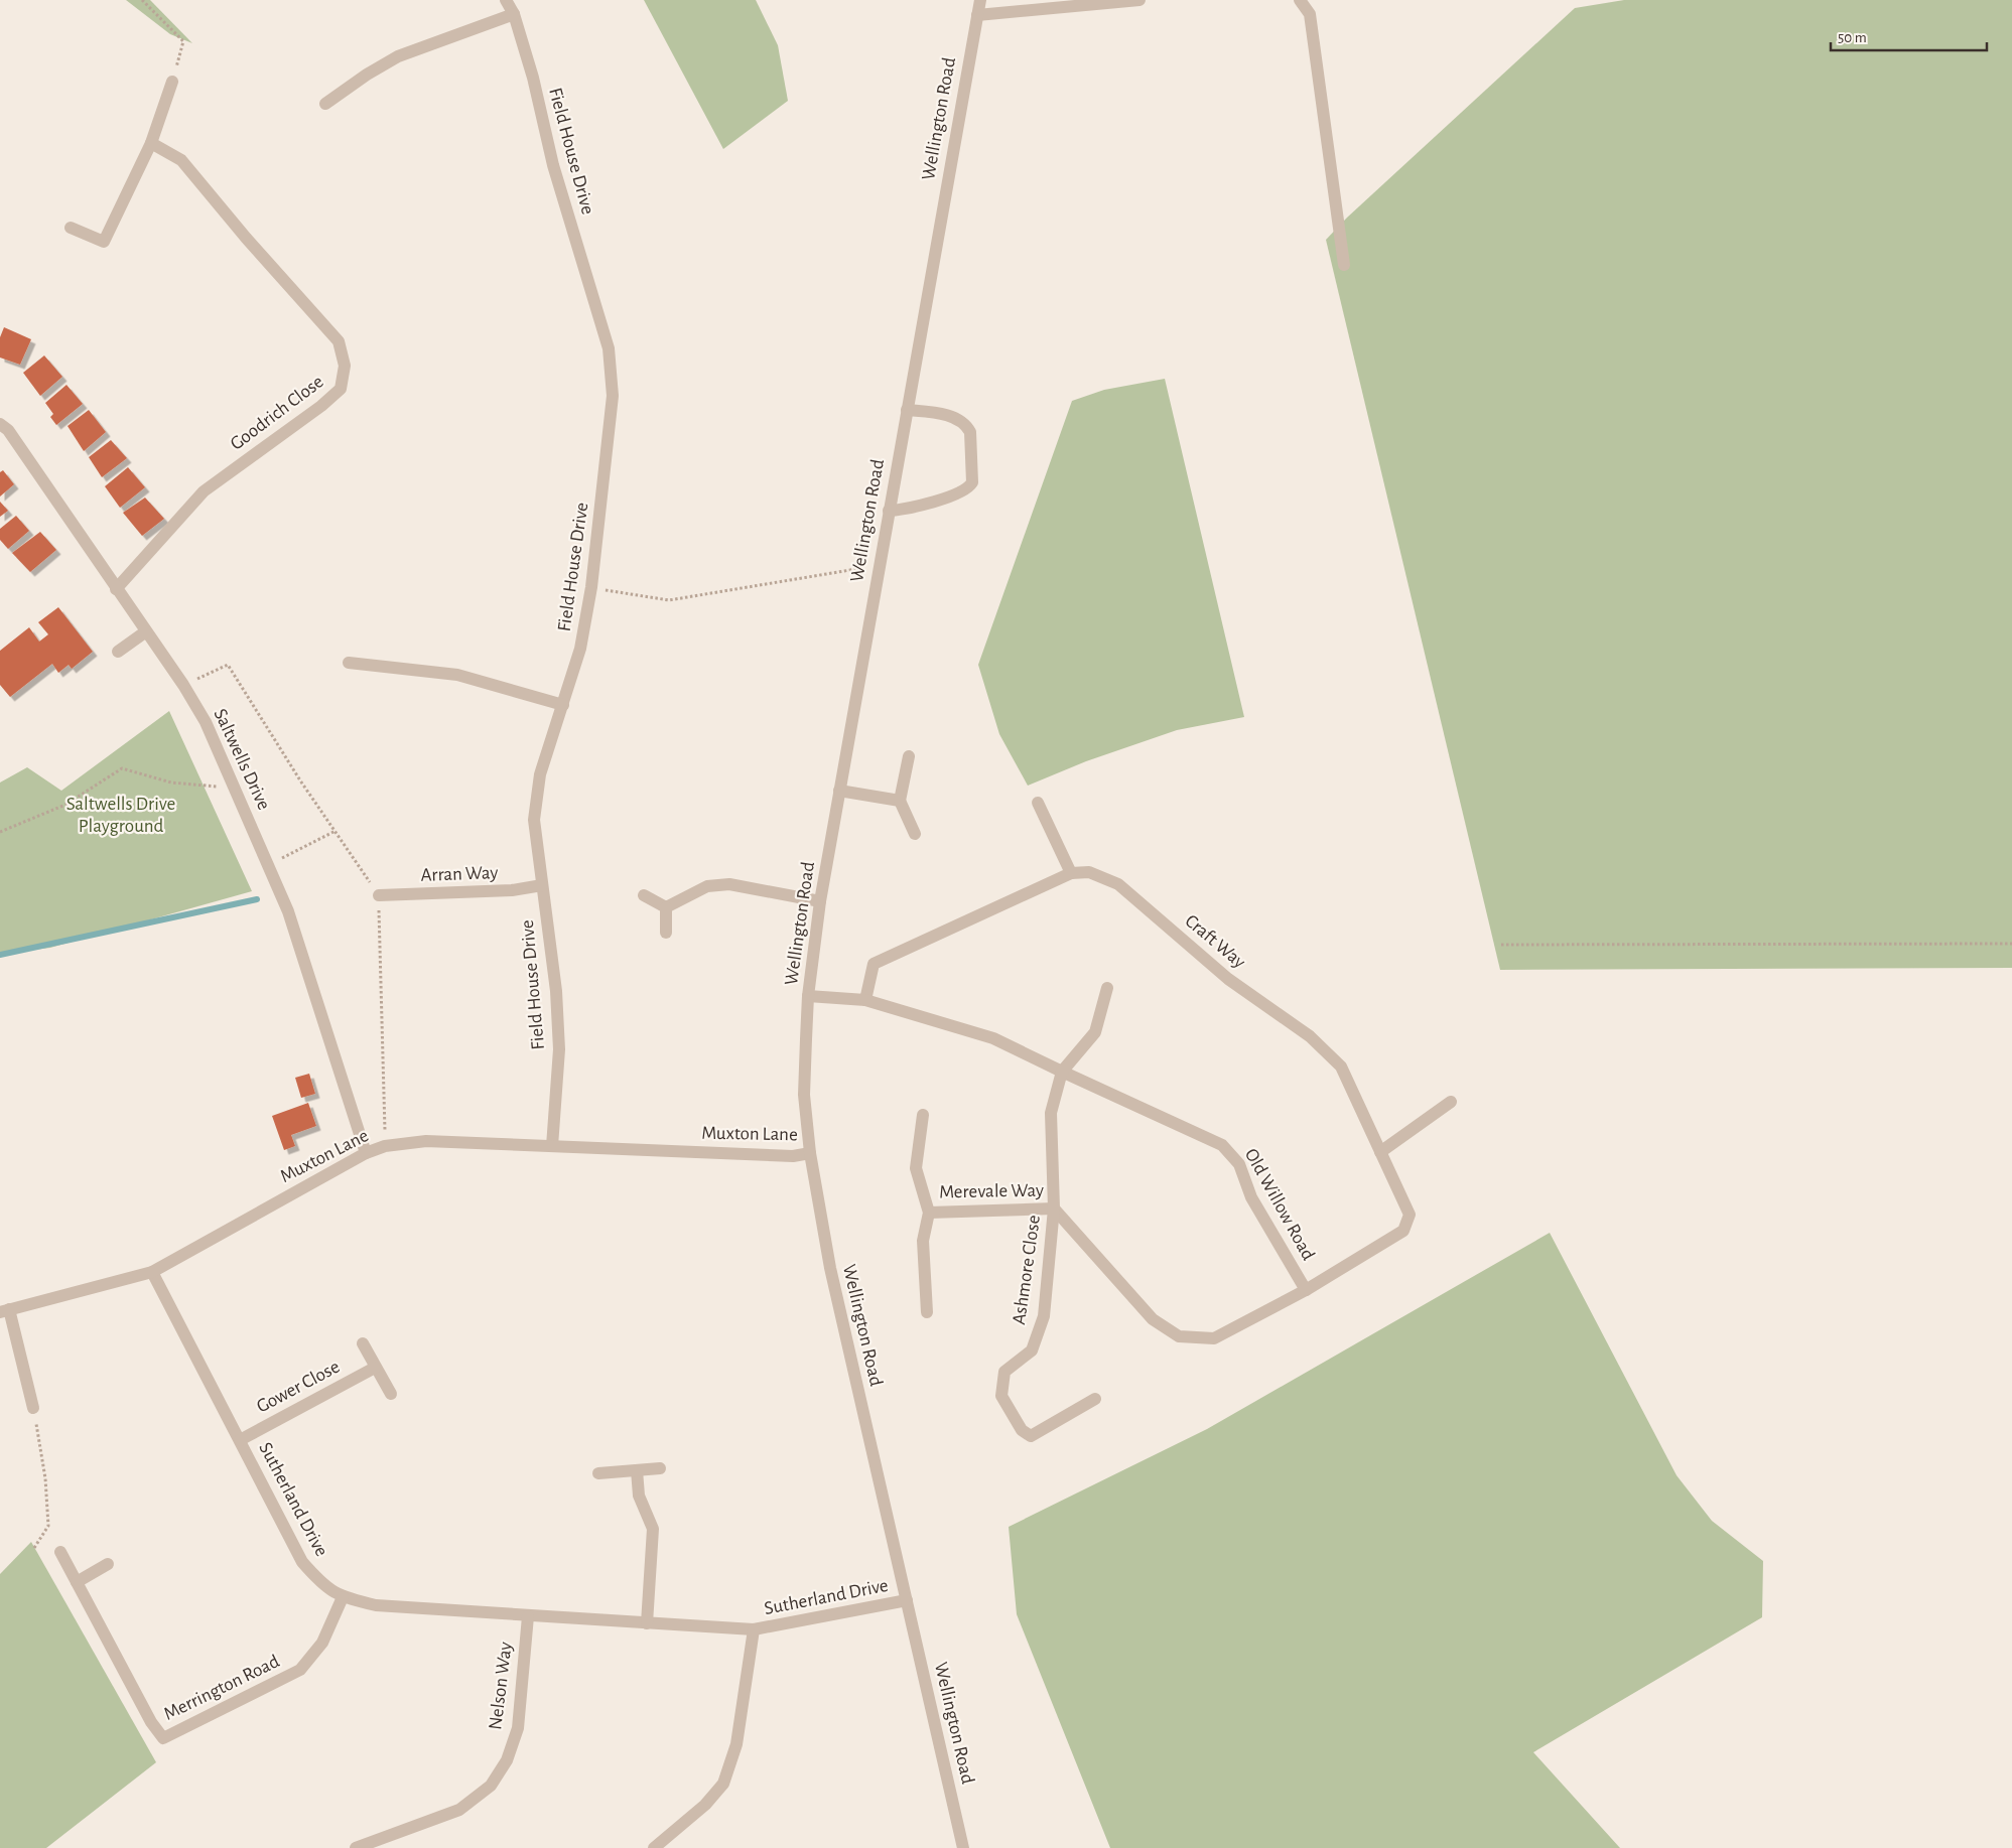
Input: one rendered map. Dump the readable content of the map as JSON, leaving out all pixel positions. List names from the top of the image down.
{
  "streets": {
    "street": [
      "Wellington Road",
      "Field House Drive",
      "Goodrich Close",
      "Saltwells Drive",
      "Arran Way",
      "Craft Way",
      "Muxton Lane",
      "Merevale Way",
      "Old Willow Road",
      "Ashmore Close",
      "Gower Close",
      "Sutherland Drive",
      "Nelson Way",
      "Merrington Road"
    ]
  },
  "crossings": [
    ["Wellington Road", "Muxton Lane"],
    ["Wellington Road", "Sutherland Drive"],
    ["Field House Drive", "Arran Way"],
    ["Field House Drive", "Muxton Lane"],
    ["Goodrich Close", "Saltwells Drive"],
    ["Saltwells Drive", "Muxton Lane"],
    ["Craft Way", "Old Willow Road"],
    ["Muxton Lane", "Sutherland Drive"],
    ["Merevale Way", "Old Willow Road"],
    ["Merevale Way", "Ashmore Close"],
    ["Old Willow Road", "Ashmore Close"],
    ["Gower Close", "Sutherland Drive"],
    ["Sutherland Drive", "Nelson Way"],
    ["Sutherland Drive", "Merrington Road"]
  ],
  "parks": ["Saltwells Drive Playground"],
  "scale_bar": "50 m"
}
